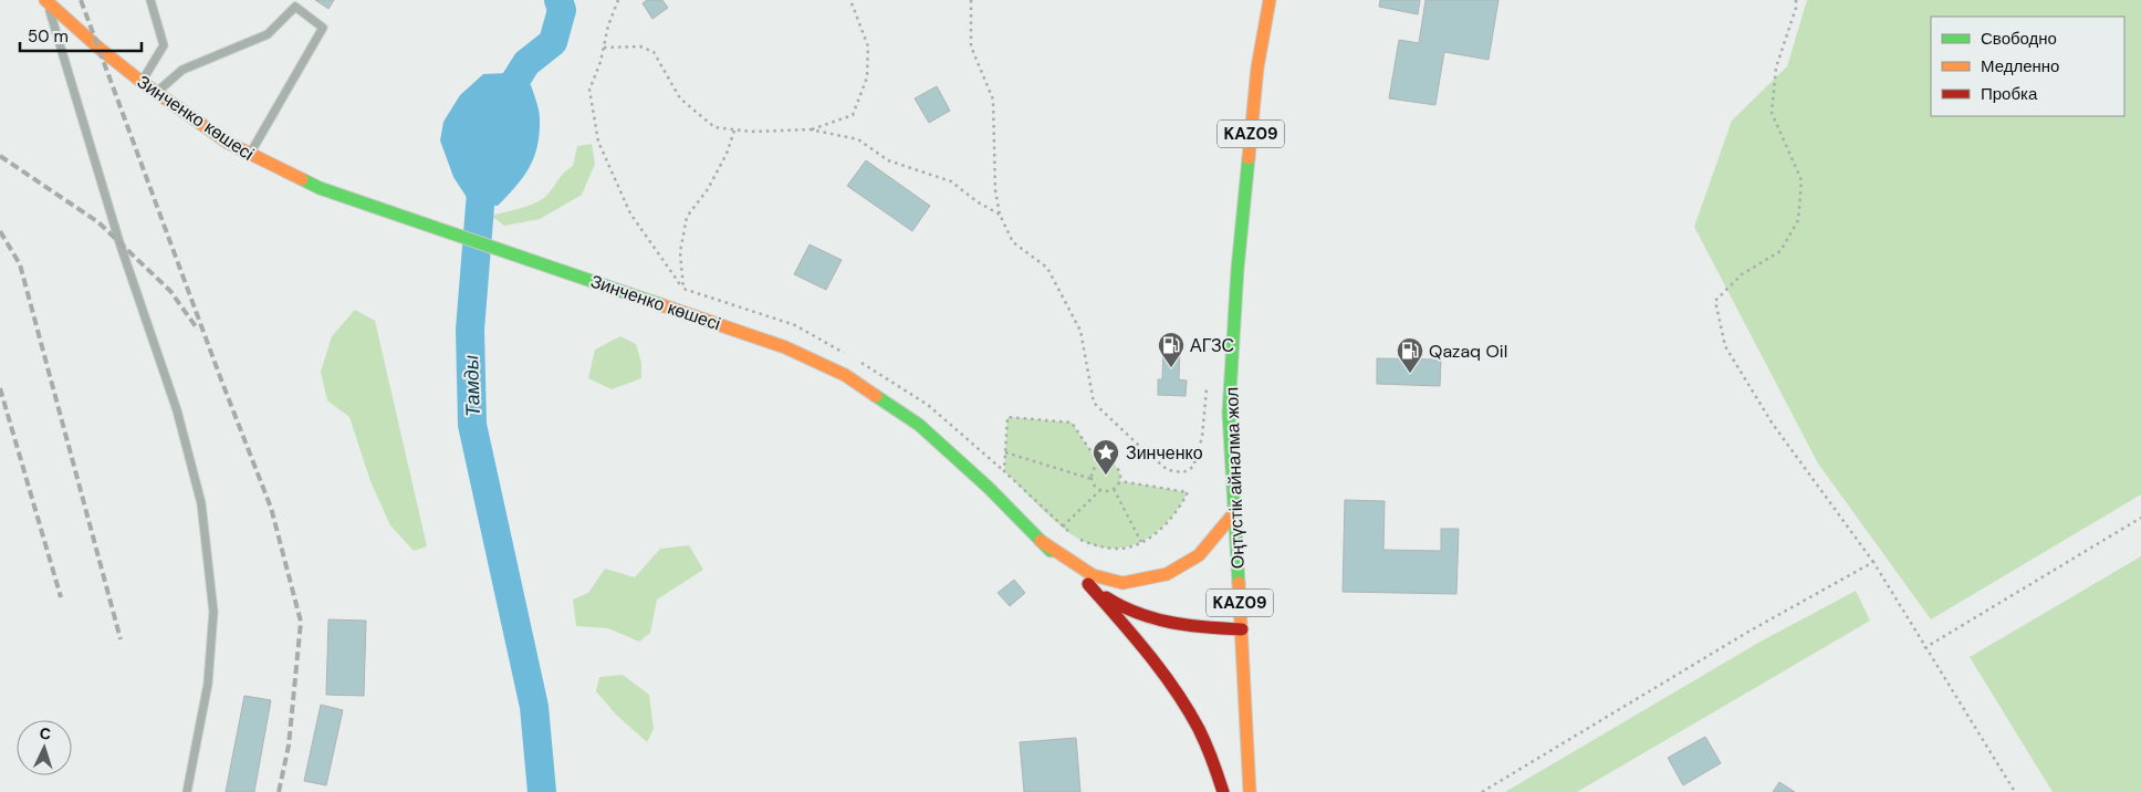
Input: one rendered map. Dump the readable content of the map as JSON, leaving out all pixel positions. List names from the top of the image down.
{
  "streets": {
    "main road": ["Зинченко көшесі", "KAZ09", "Оңтүстік айналма жол"]
  },
  "crossings": [
    ["Зинченко көшесі", "Оңтүстік айналма жол"]
  ],
  "water": ["Тамды"],
  "places": {
    "fuel station": ["АГЗС", "Qazaq Oil"],
    "place": ["Зинченко"]
  },
  "legend": ["Свободно", "Медленно", "Пробка"],
  "scale_bar": "50 m",
  "north": "top"
}
